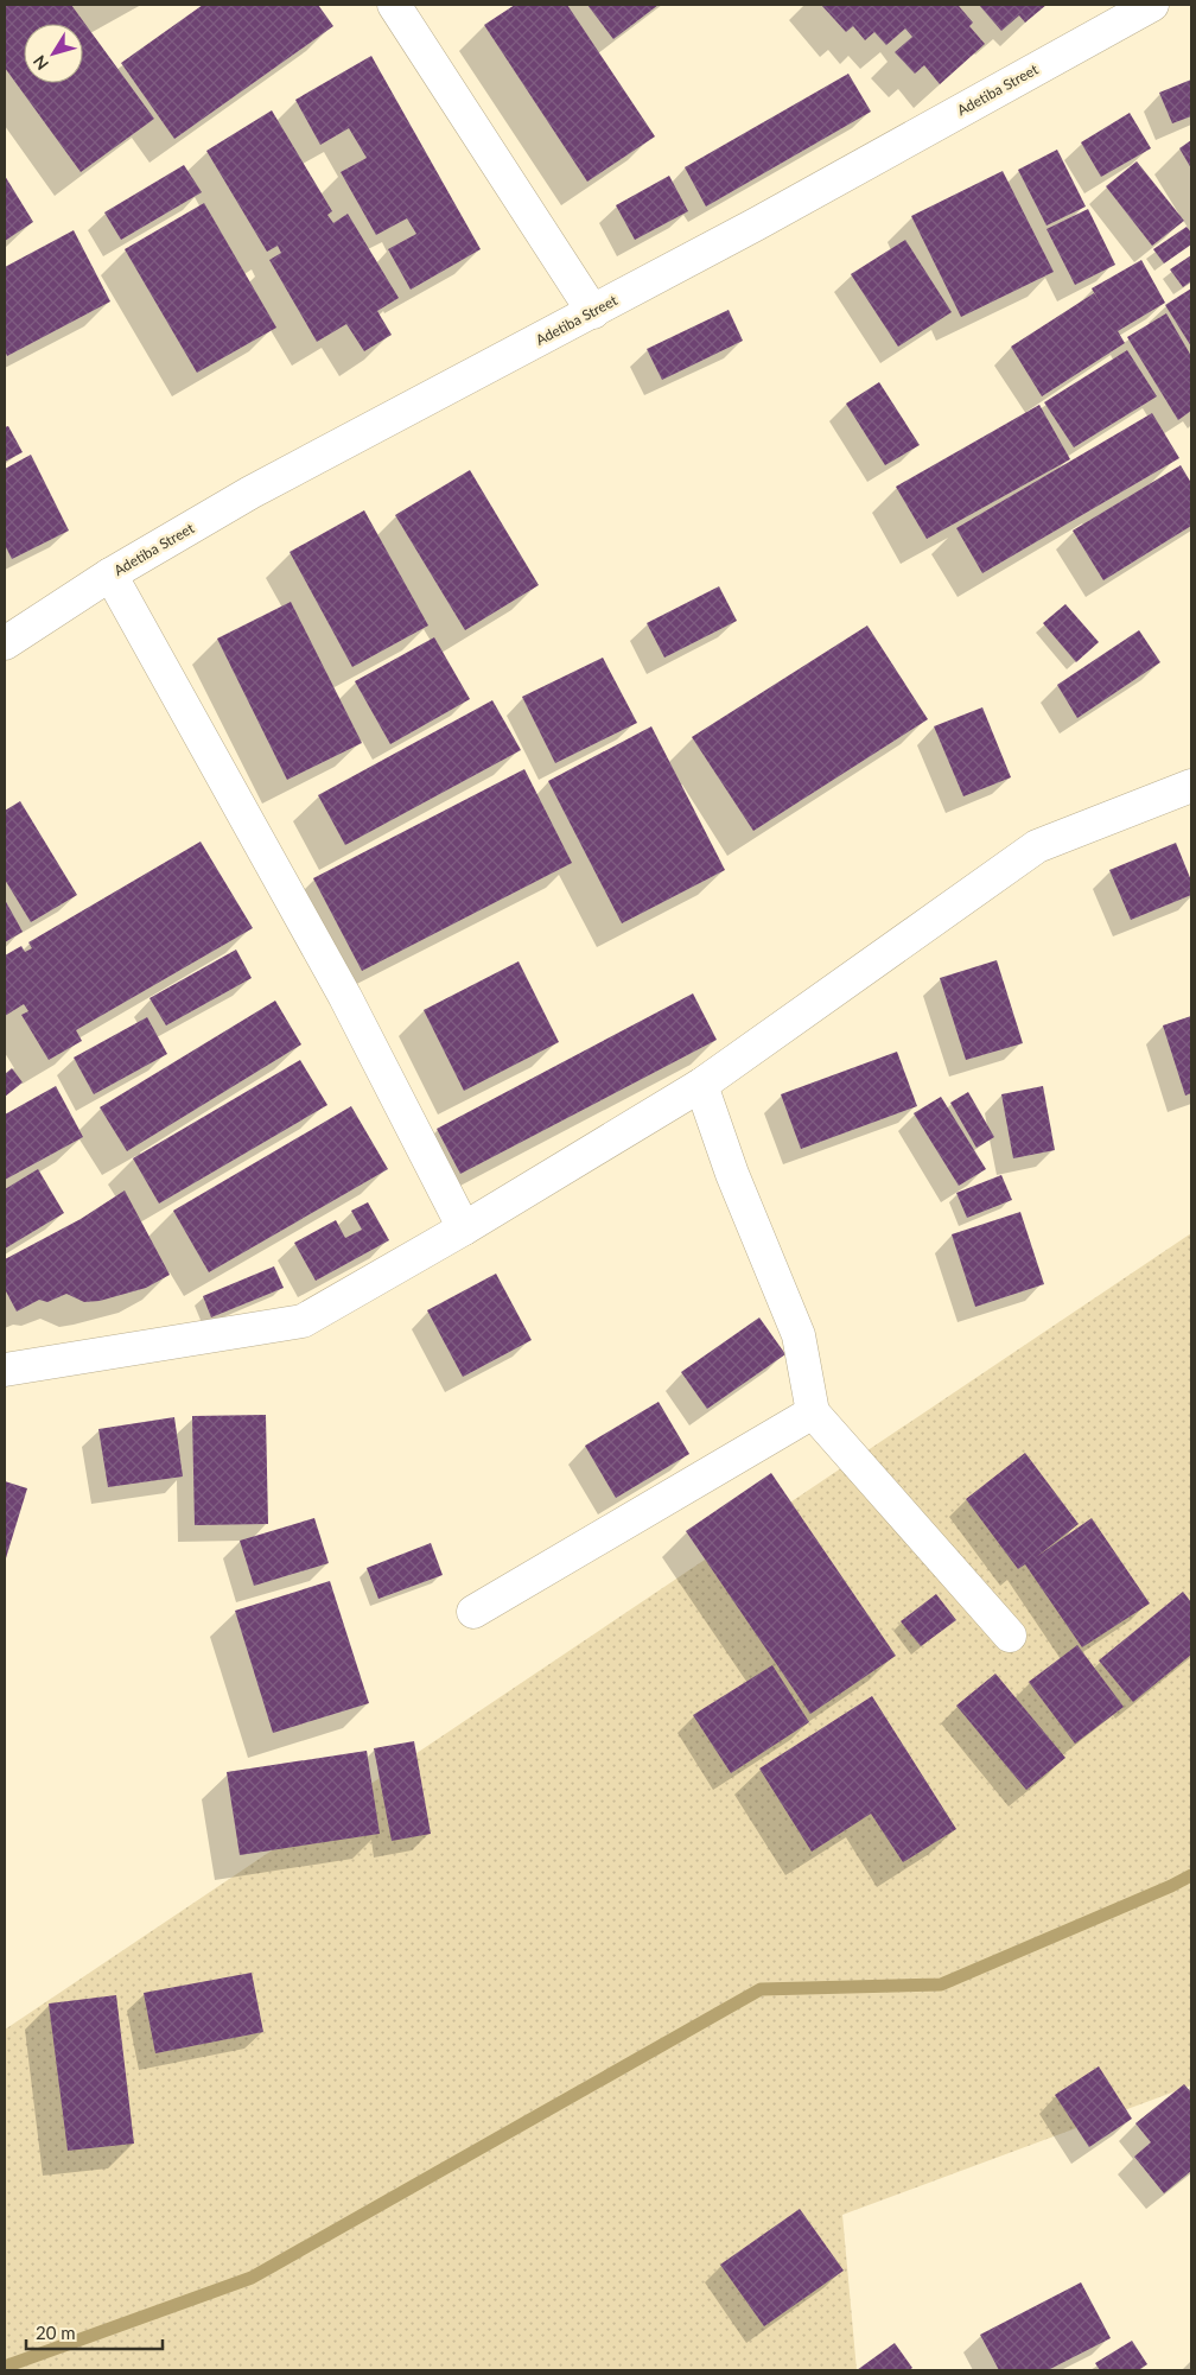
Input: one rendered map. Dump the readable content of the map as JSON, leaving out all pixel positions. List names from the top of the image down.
{
  "streets": {
    "street": ["Adetiba Street"]
  },
  "scale_bar": "20 m",
  "north": "bottom left"
}
